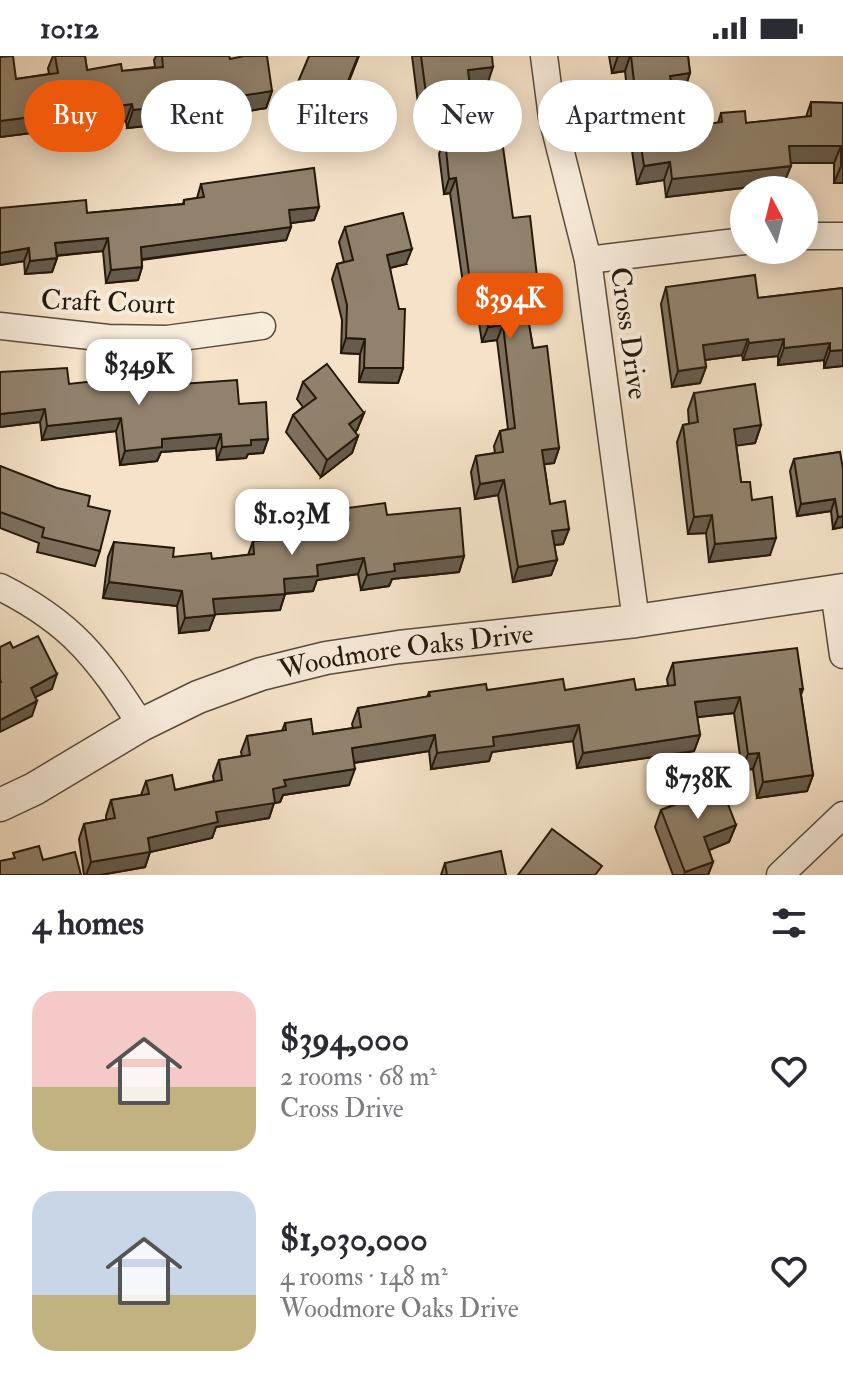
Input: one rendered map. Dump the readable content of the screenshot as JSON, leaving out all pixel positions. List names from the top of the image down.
{
  "streets": {
    "street": ["Craft Court", "Cross Drive", "Woodmore Oaks Drive"]
  },
  "crossings": [
    ["Cross Drive", "Woodmore Oaks Drive"]
  ],
  "north": "top",
  "page": {
    "status": "10:12",
    "chip": [
      "Buy",
      "Rent",
      "Filters",
      "New",
      "Apartment"
    ],
    "price": [
      "$394K",
      "$349K",
      "$1.03M",
      "$738K"
    ],
    "heading": "4 homes",
    "list": [
      {
        "name": "$394,000",
        "note": "2 rooms · 68 m² · Cross Drive"
      },
      {
        "name": "$1,030,000",
        "note": "4 rooms · 148 m² · Woodmore Oaks Drive"
      }
    ]
  }
}
